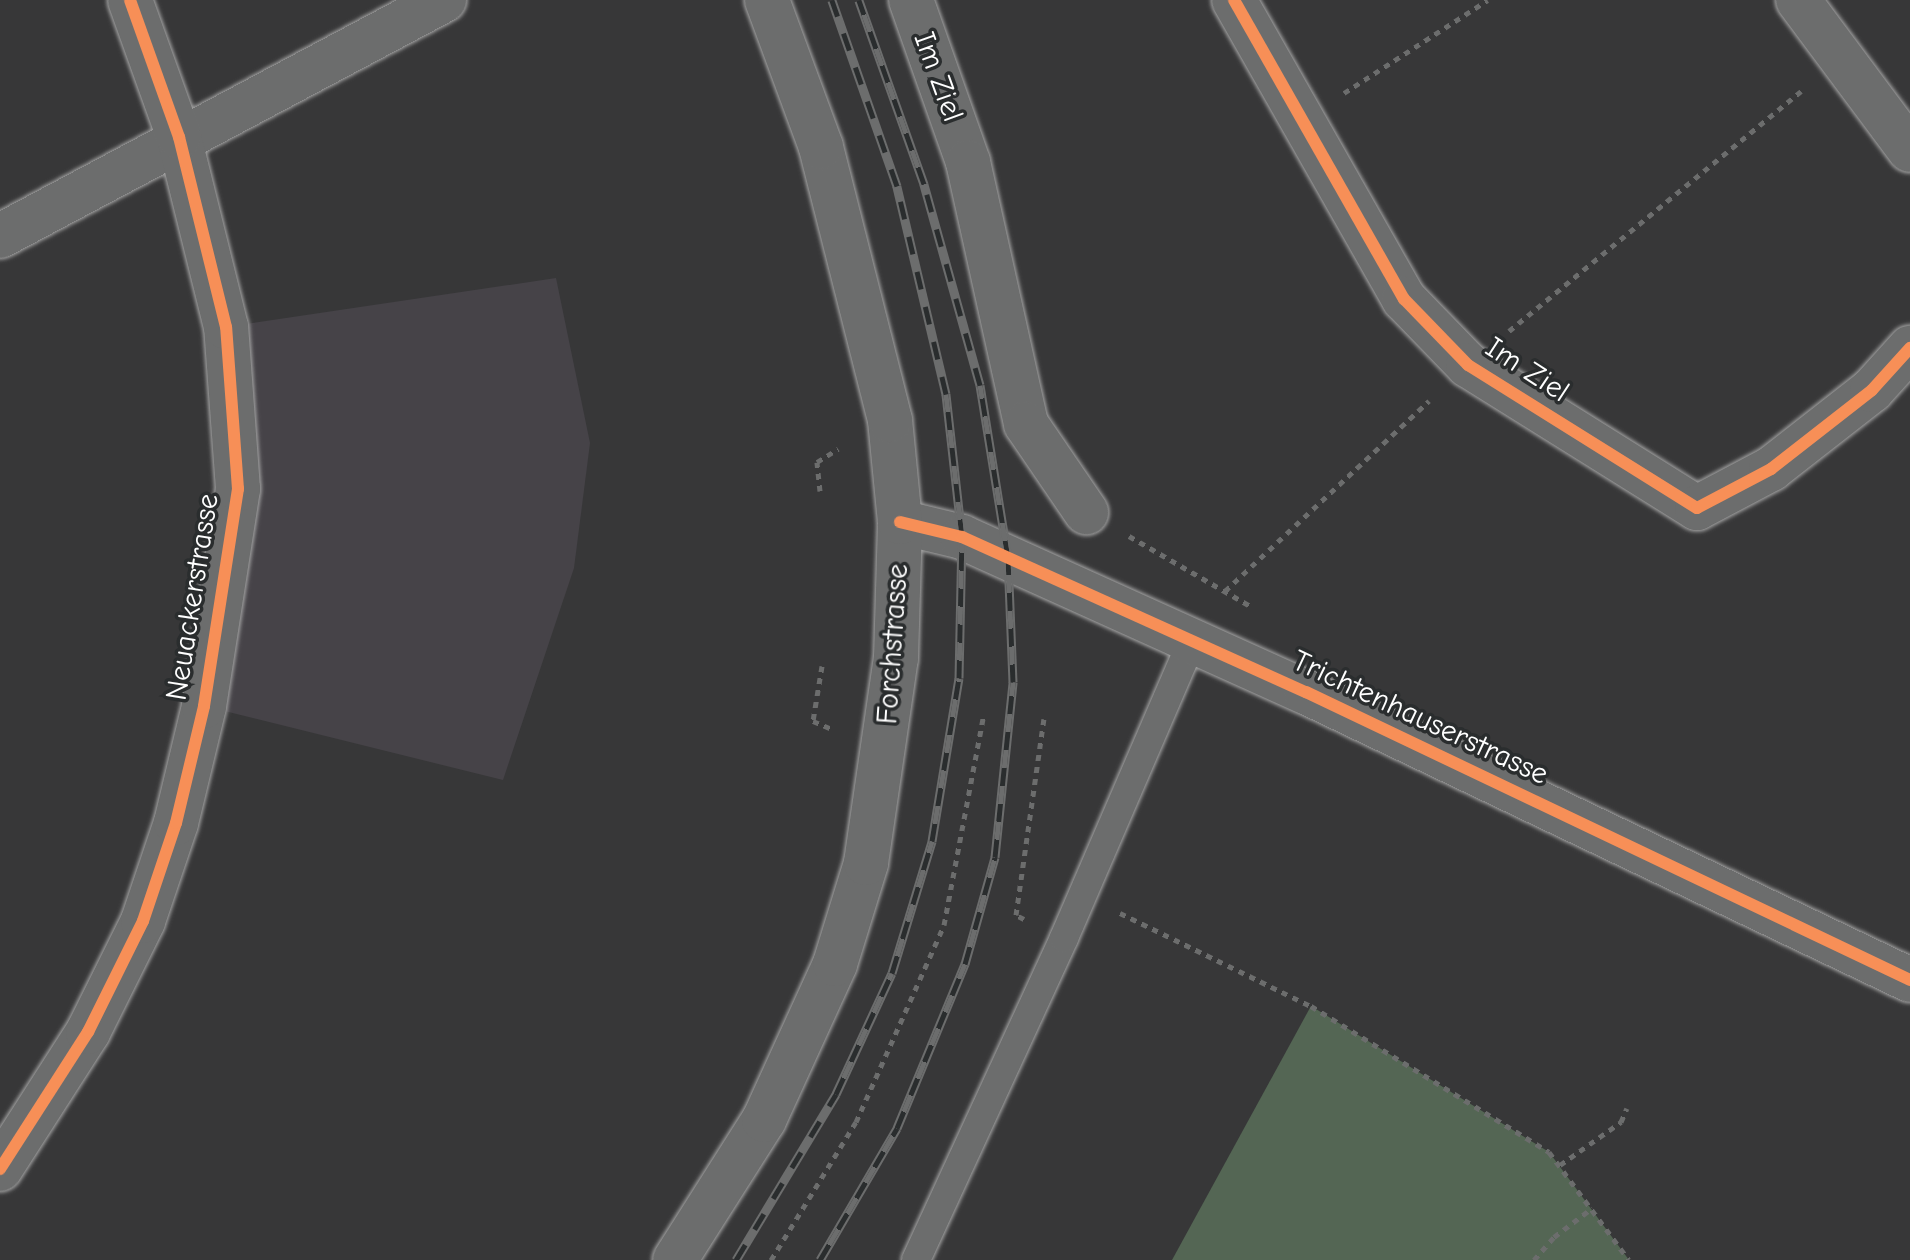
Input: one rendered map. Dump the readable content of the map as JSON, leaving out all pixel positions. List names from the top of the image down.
{
  "streets": {
    "street": [
      "Im Ziel",
      "Neuackerstrasse",
      "Forchstrasse",
      "Trichtenhauserstrasse"
    ]
  },
  "crossings": [
    ["Forchstrasse", "Trichtenhauserstrasse"]
  ]
}
